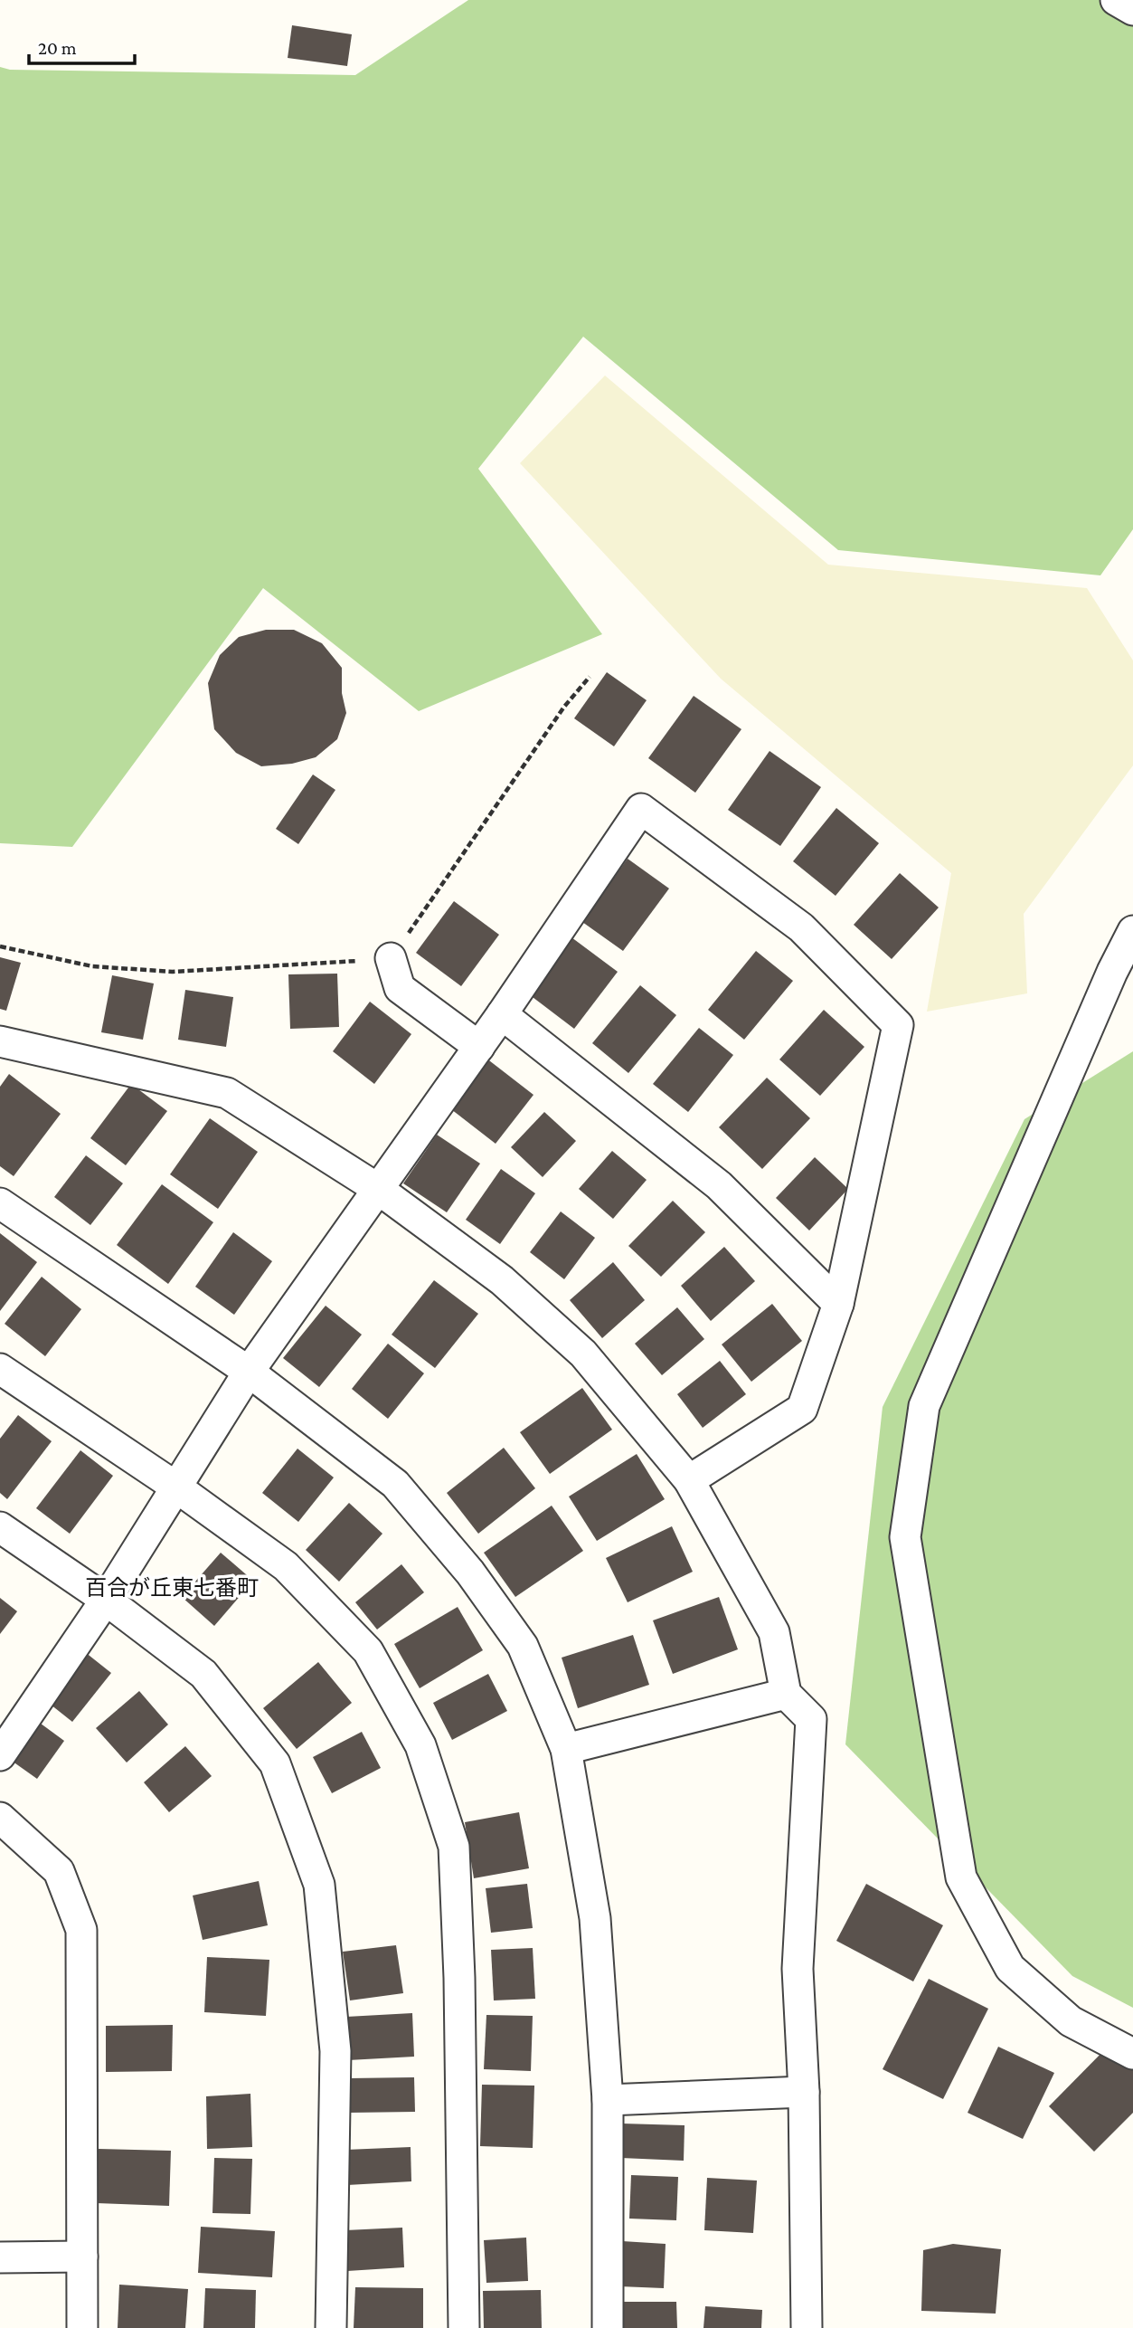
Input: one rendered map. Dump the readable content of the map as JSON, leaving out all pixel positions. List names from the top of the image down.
{
  "districts": ["百合が丘東七番町"],
  "scale_bar": "20 m"
}
